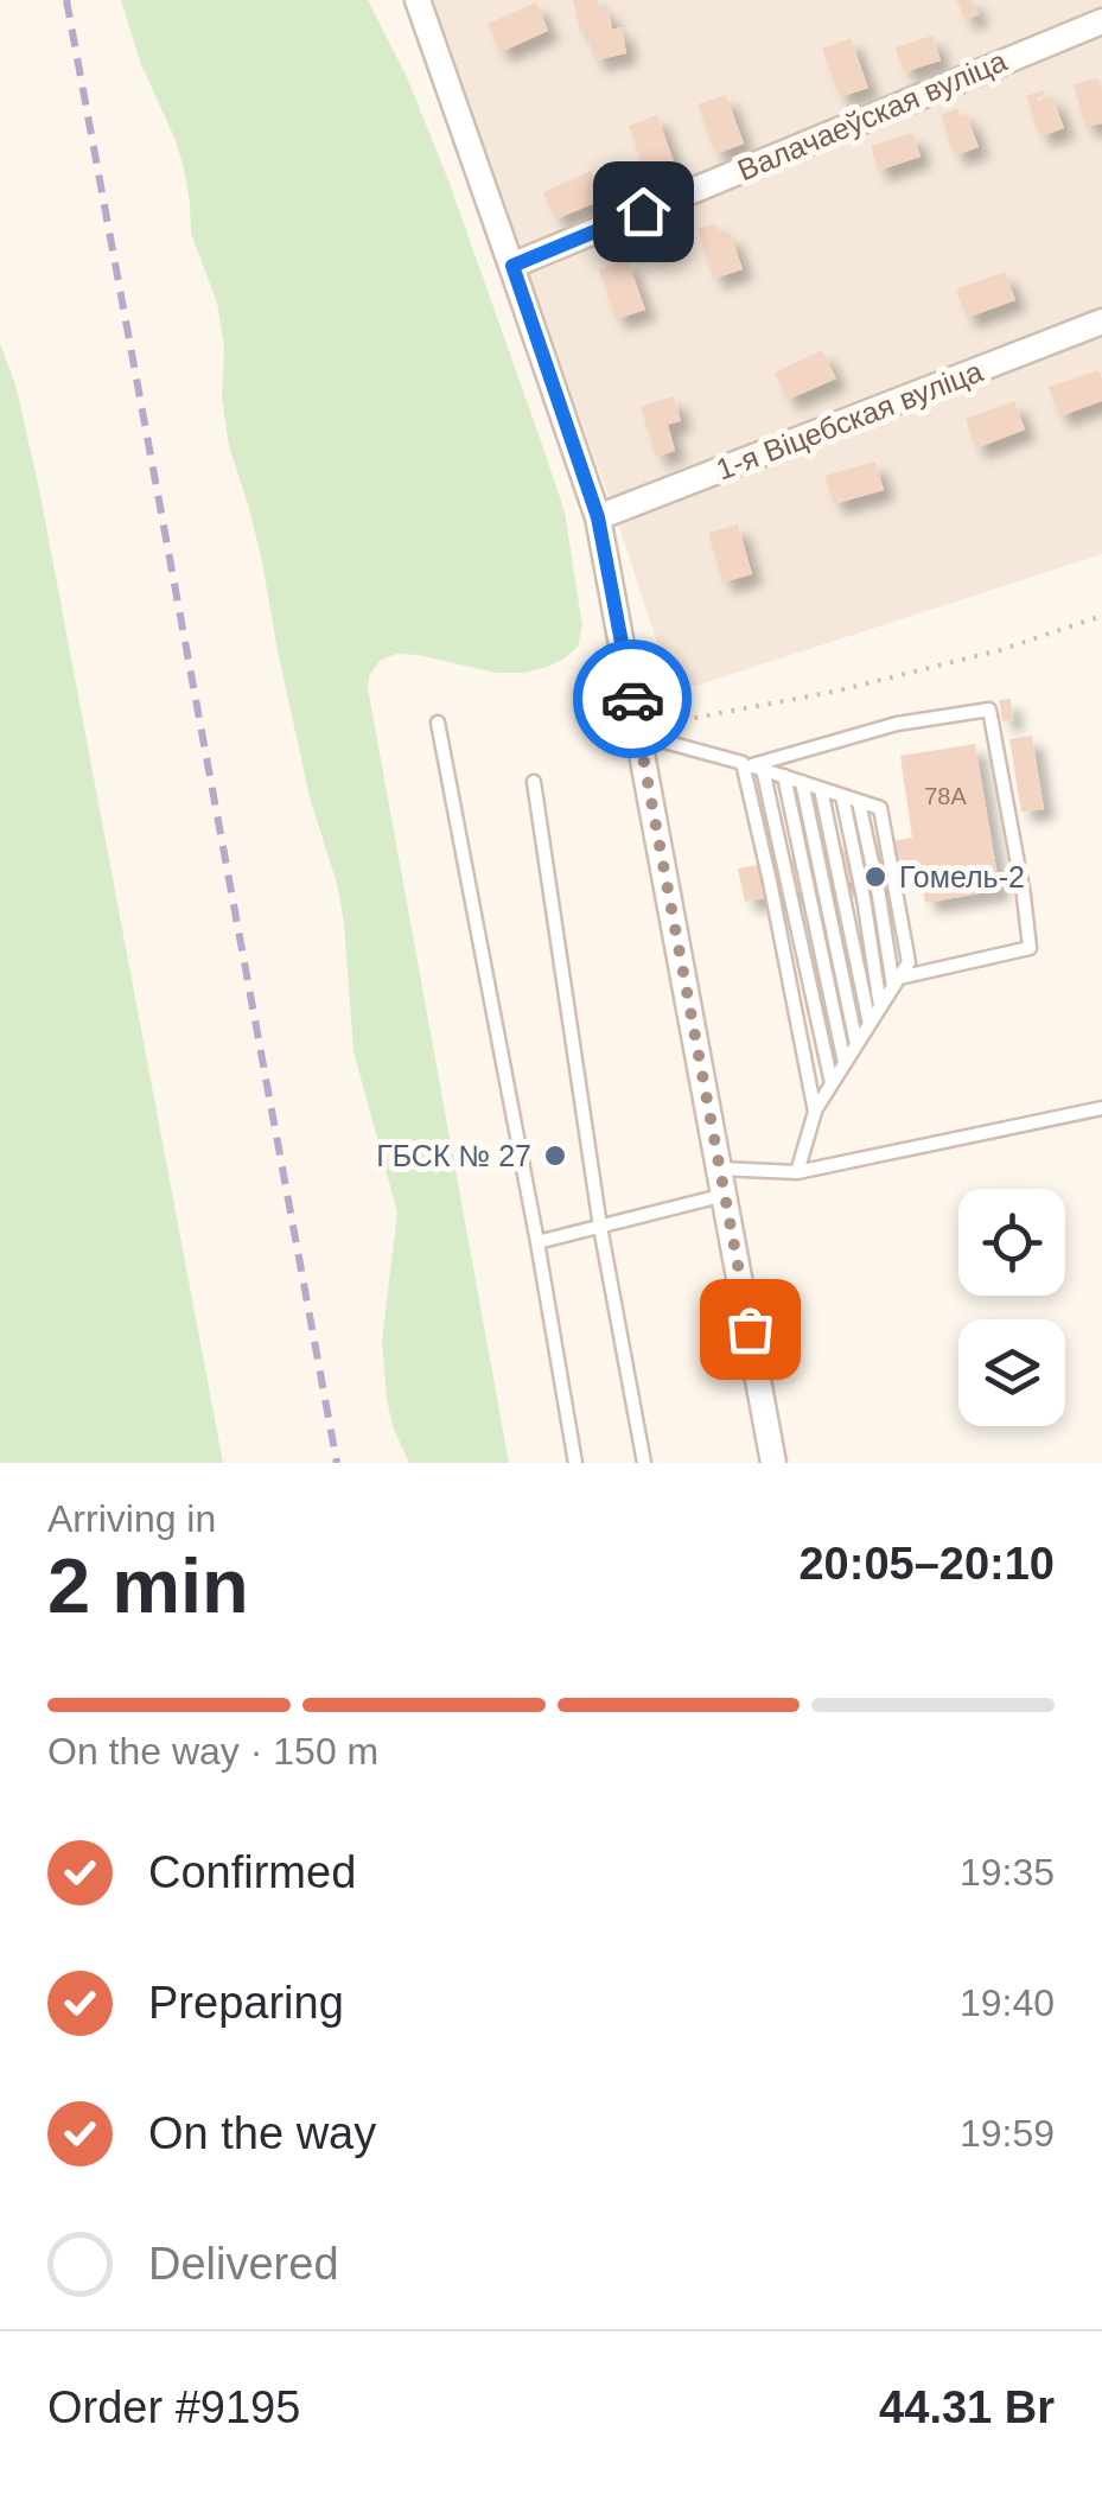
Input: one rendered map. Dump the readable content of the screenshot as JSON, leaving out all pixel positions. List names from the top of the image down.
{
  "streets": {
    "street": ["Валачаеўская вуліца", "1-я Віцебская вуліца"]
  },
  "places": ["Гомель-2", "ГБСК № 27"],
  "house_numbers": ["78А"],
  "page": {
    "heading": ["2 min", "Arriving in", "20:05–20:10"],
    "panel": ["Order #9195", "44.31 Br"],
    "bar": "On the way · 150 m",
    "list": [
      ["Confirmed", "19:35"],
      ["Preparing", "19:40"],
      ["On the way", "19:59"],
      "Delivered"
    ]
  }
}
